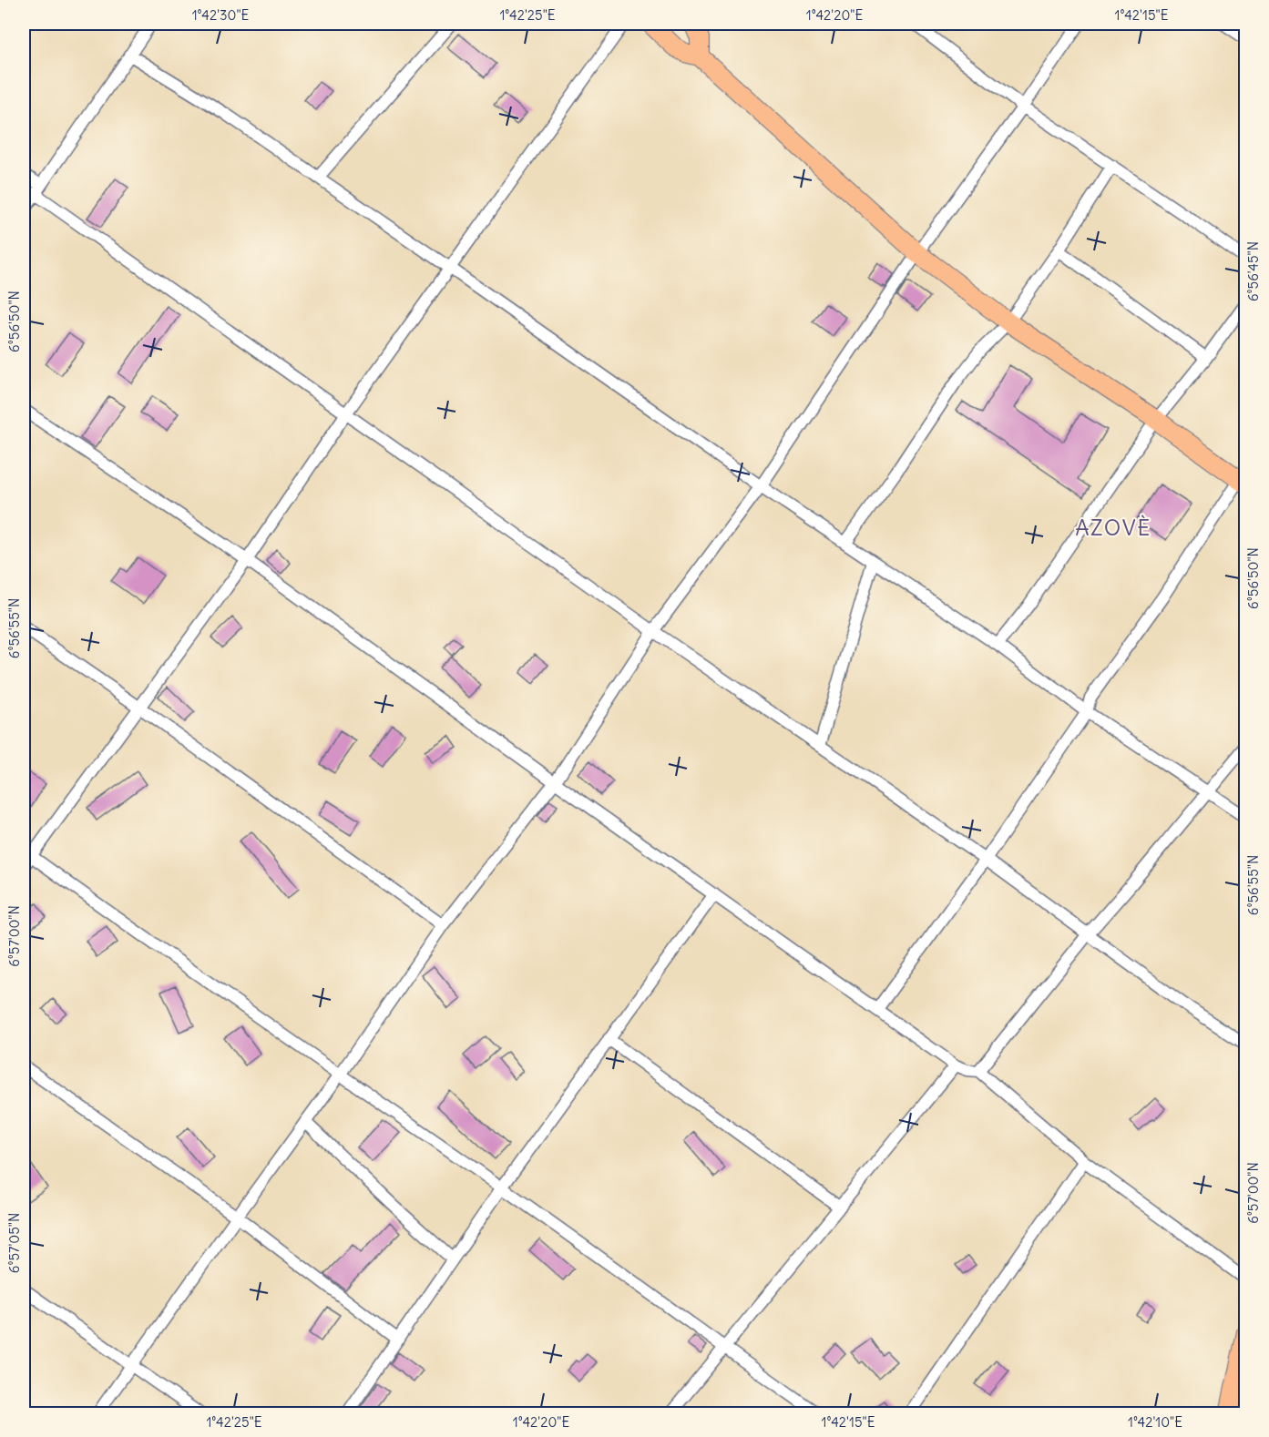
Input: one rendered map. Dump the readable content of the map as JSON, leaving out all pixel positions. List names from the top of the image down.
{
  "districts": ["AZOVÈ"],
  "coordinates": [
    "1°42'30\"E",
    "1°42'25\"E",
    "1°42'20\"E",
    "1°42'15\"E",
    "6°56'45\"N",
    "6°56'50\"N",
    "6°56'55\"N",
    "6°57'00\"N",
    "6°57'05\"N",
    "1°42'10\"E"
  ]
}
